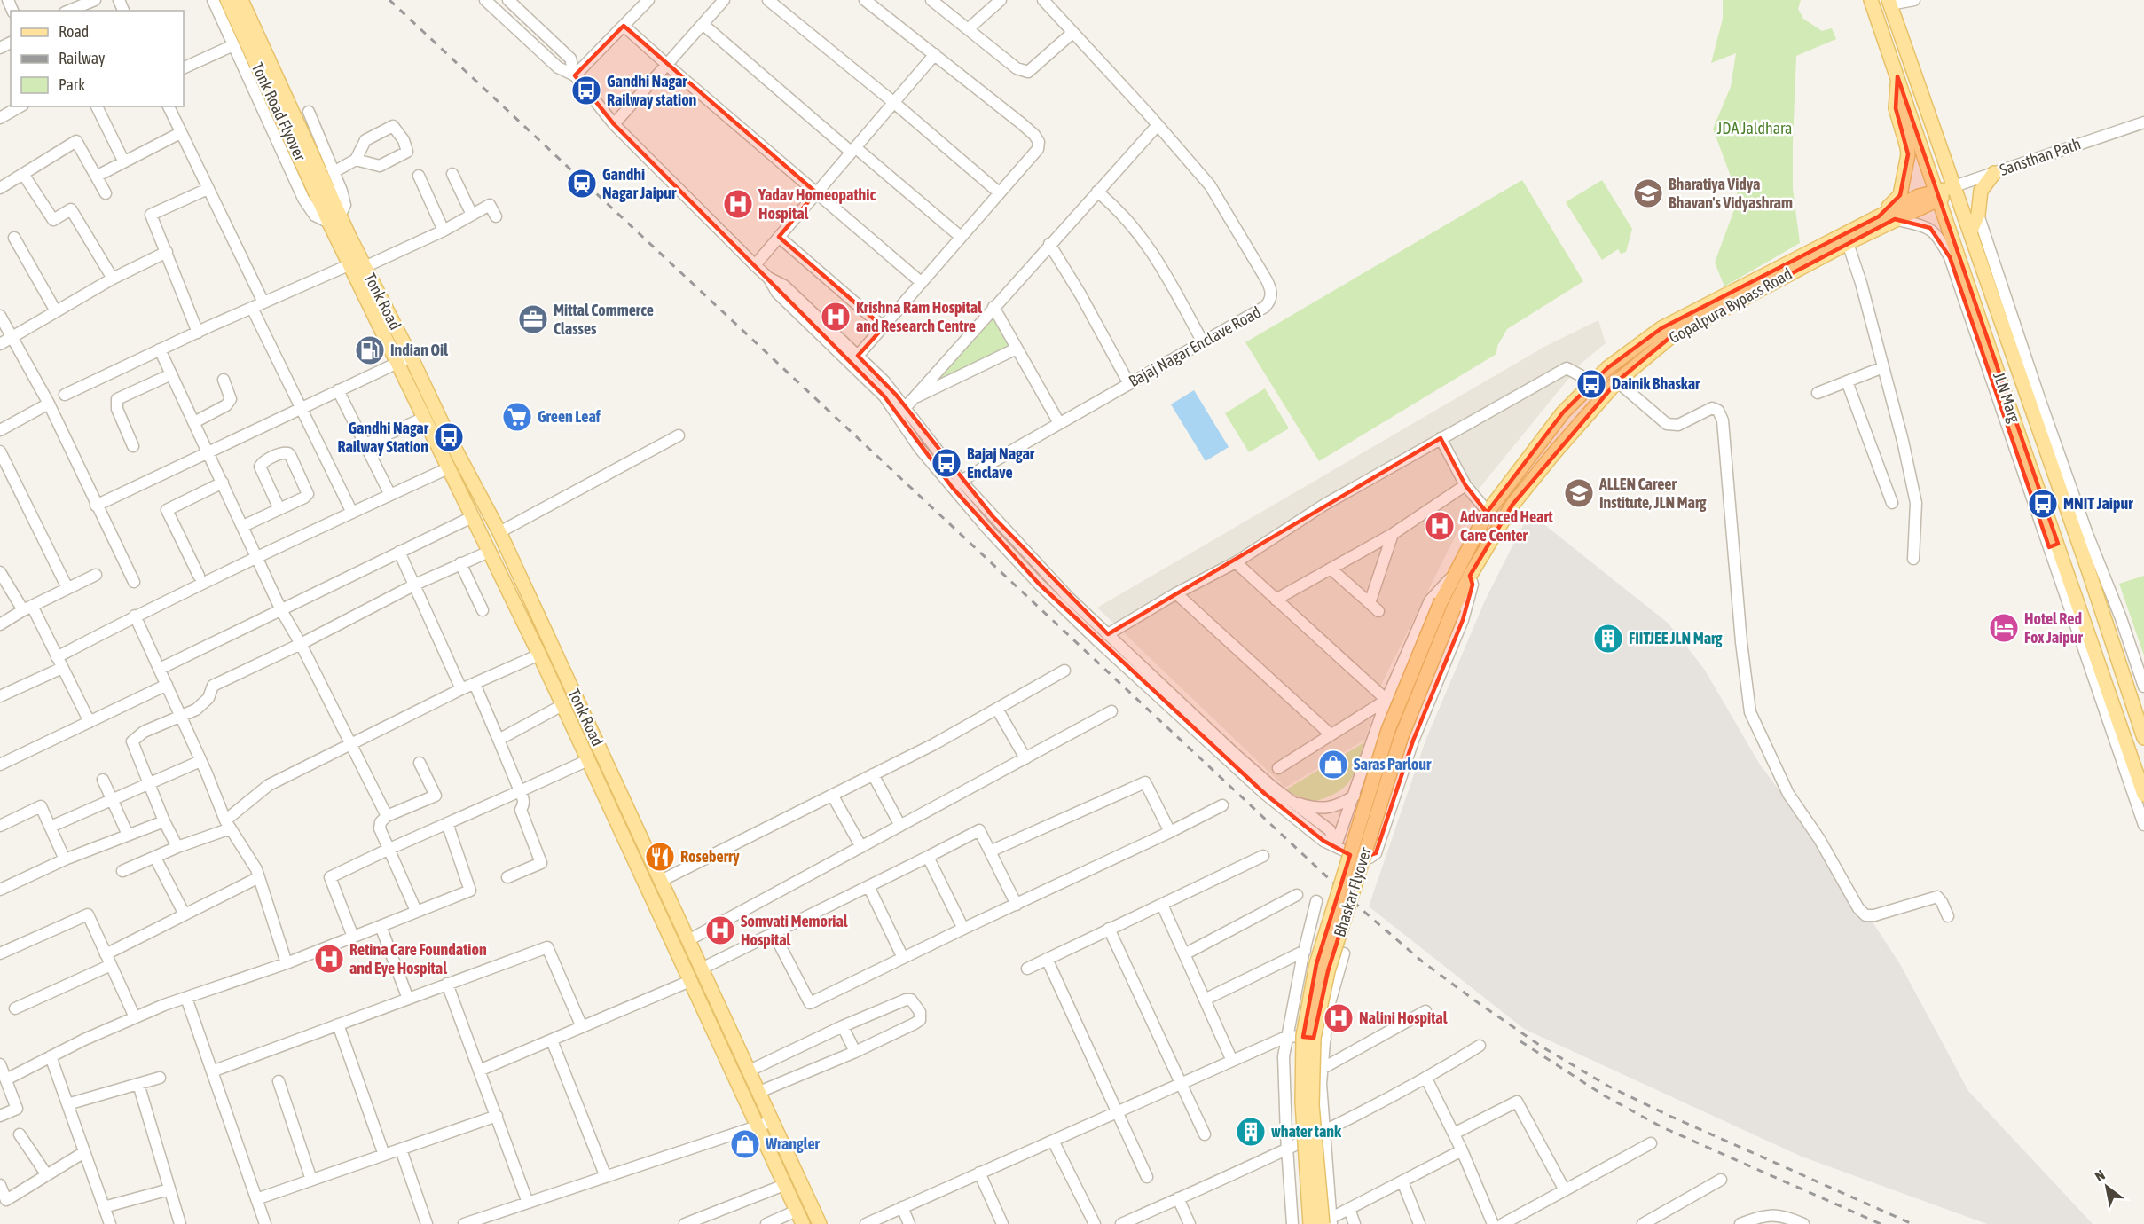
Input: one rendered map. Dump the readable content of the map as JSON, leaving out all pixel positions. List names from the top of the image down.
{
  "streets": {
    "main road": [
      "Tonk Road Flyover",
      "Tonk Road",
      "Gopalpura Bypass Road",
      "JLN Marg",
      "Bhaskar Flyover"
    ],
    "street": ["Sansthan Path", "Bajaj Nagar Enclave Road"]
  },
  "crossings": [
    ["Tonk Road Flyover", "Tonk Road"],
    ["Sansthan Path", "JLN Marg"],
    ["Gopalpura Bypass Road", "JLN Marg"],
    ["Gopalpura Bypass Road", "Bhaskar Flyover"]
  ],
  "parks": ["JDA Jaldhara"],
  "places": {
    "bus stop": [
      "Gandhi Nagar Railway station",
      "Dainik Bhaskar",
      "Gandhi Nagar Railway Station",
      "Bajaj Nagar Enclave",
      "MNIT Jaipur"
    ],
    "station": ["Gandhi Nagar Jaipur"],
    "school or university": ["Bharatiya Vidya Bhavan's Vidyashram", "ALLEN Career Institute, JLN Marg"],
    "hospital": [
      "Yadav Homeopathic Hospital",
      "Krishna Ram Hospital and Research Centre",
      "Advanced Heart Care Center",
      "Somvati Memorial Hospital",
      "Retina Care Foundation and Eye Hospital",
      "Nalini Hospital"
    ],
    "office": ["Mittal Commerce Classes"],
    "fuel station": ["Indian Oil"],
    "supermarket": ["Green Leaf"],
    "hotel": ["Hotel Red Fox Jaipur"],
    "building": ["FIITJEE JLN Marg", "whater tank"],
    "shop": ["Saras Parlour", "Wrangler"],
    "restaurant": ["Roseberry"]
  },
  "legend": ["Road", "Railway", "Park"],
  "north": "top left"
}
